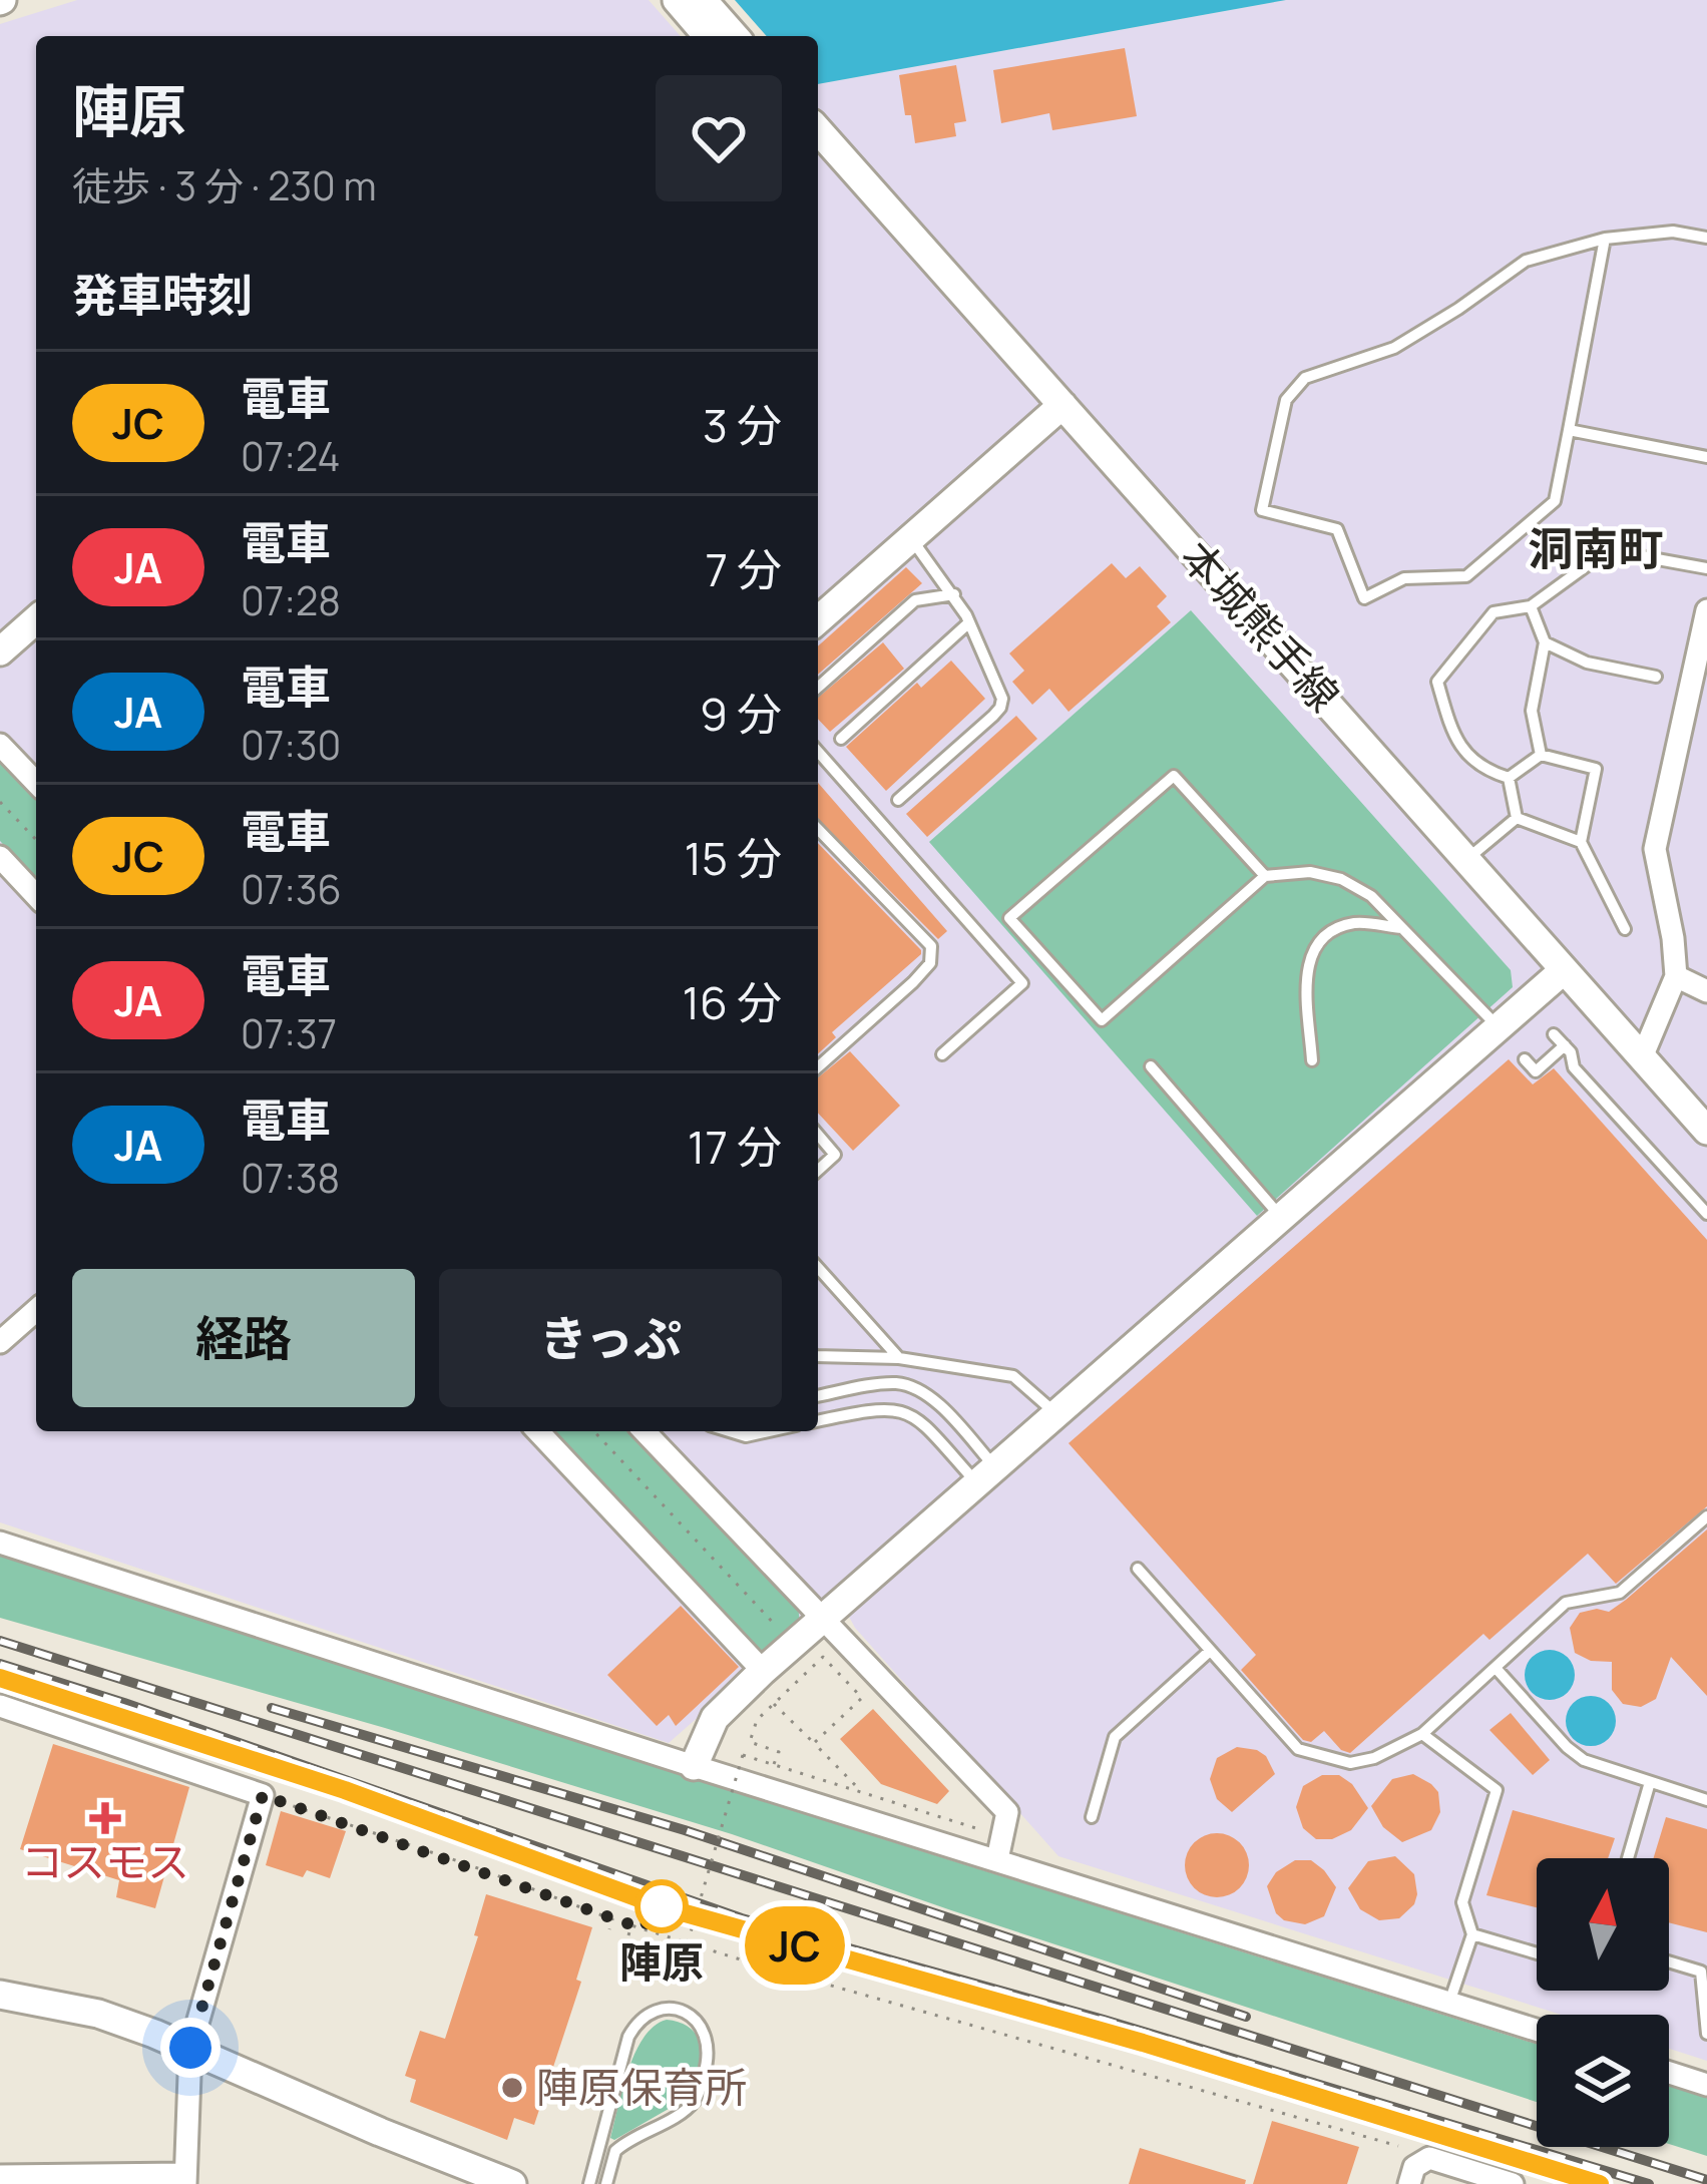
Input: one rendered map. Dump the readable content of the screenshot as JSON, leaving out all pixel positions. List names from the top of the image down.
{
  "streets": {
    "main road": ["本城熊手線"]
  },
  "districts": ["洞南町"],
  "places": {
    "health": ["コスモス"],
    "other": ["陣原", "陣原保育所"]
  },
  "north": "top",
  "page": {
    "on_map": "JC",
    "heading": [
      ["陣原", "徒歩 · 3 分 · 230 m"],
      "発車時刻"
    ],
    "list": [
      {
        "mark": "JC",
        "name": "電車",
        "note": "07:24",
        "value": "3 分"
      },
      {
        "mark": "JA",
        "name": "電車",
        "note": "07:28",
        "value": "7 分"
      },
      {
        "mark": "JA",
        "name": "電車",
        "note": "07:30",
        "value": "9 分"
      },
      {
        "mark": "JC",
        "name": "電車",
        "note": "07:36",
        "value": "15 分"
      },
      {
        "mark": "JA",
        "name": "電車",
        "note": "07:37",
        "value": "16 分"
      },
      {
        "mark": "JA",
        "name": "電車",
        "note": "07:38",
        "value": "17 分"
      }
    ],
    "buttons": ["経路", "きっぷ"]
  }
}
